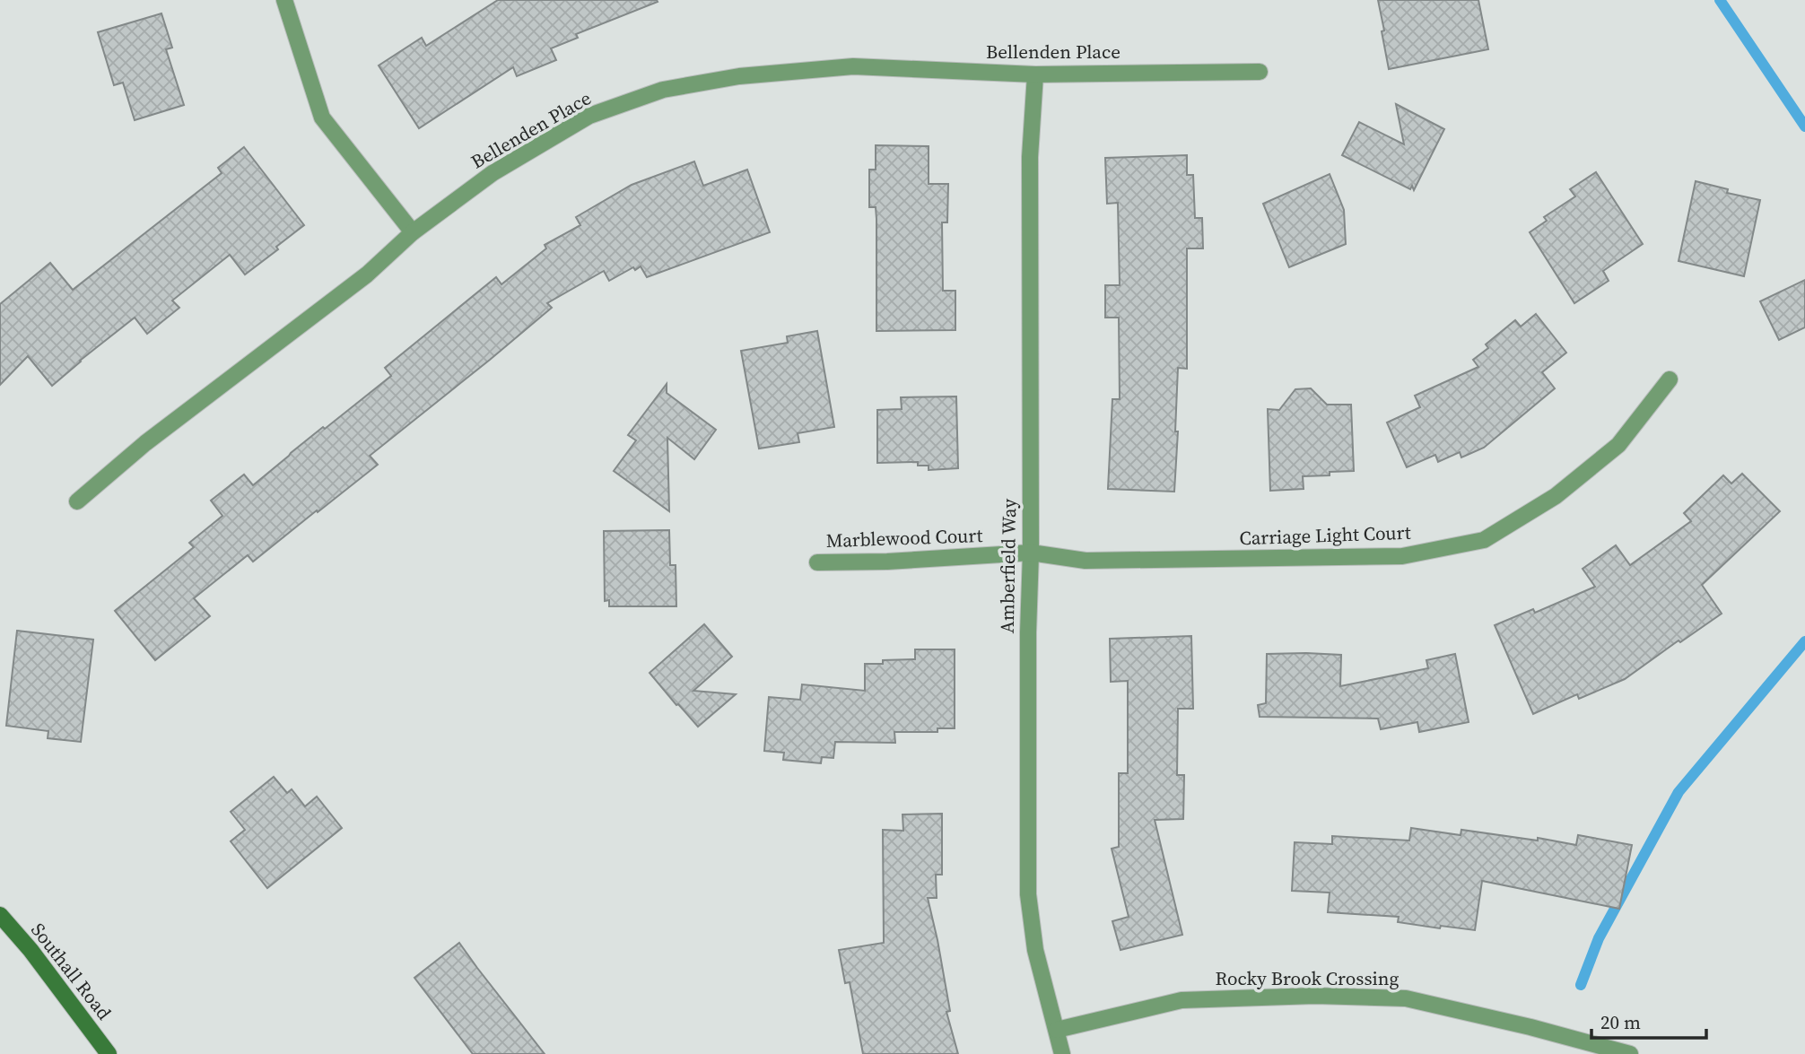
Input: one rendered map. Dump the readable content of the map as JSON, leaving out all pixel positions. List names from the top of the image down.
{
  "streets": {
    "street": [
      "Bellenden Place",
      "Carriage Light Court",
      "Marblewood Court",
      "Amberfield Way",
      "Southall Road",
      "Rocky Brook Crossing"
    ]
  },
  "crossings": [
    ["Bellenden Place", "Amberfield Way"],
    ["Carriage Light Court", "Marblewood Court"],
    ["Carriage Light Court", "Amberfield Way"],
    ["Marblewood Court", "Amberfield Way"],
    ["Amberfield Way", "Rocky Brook Crossing"]
  ],
  "scale_bar": "20 m"
}
